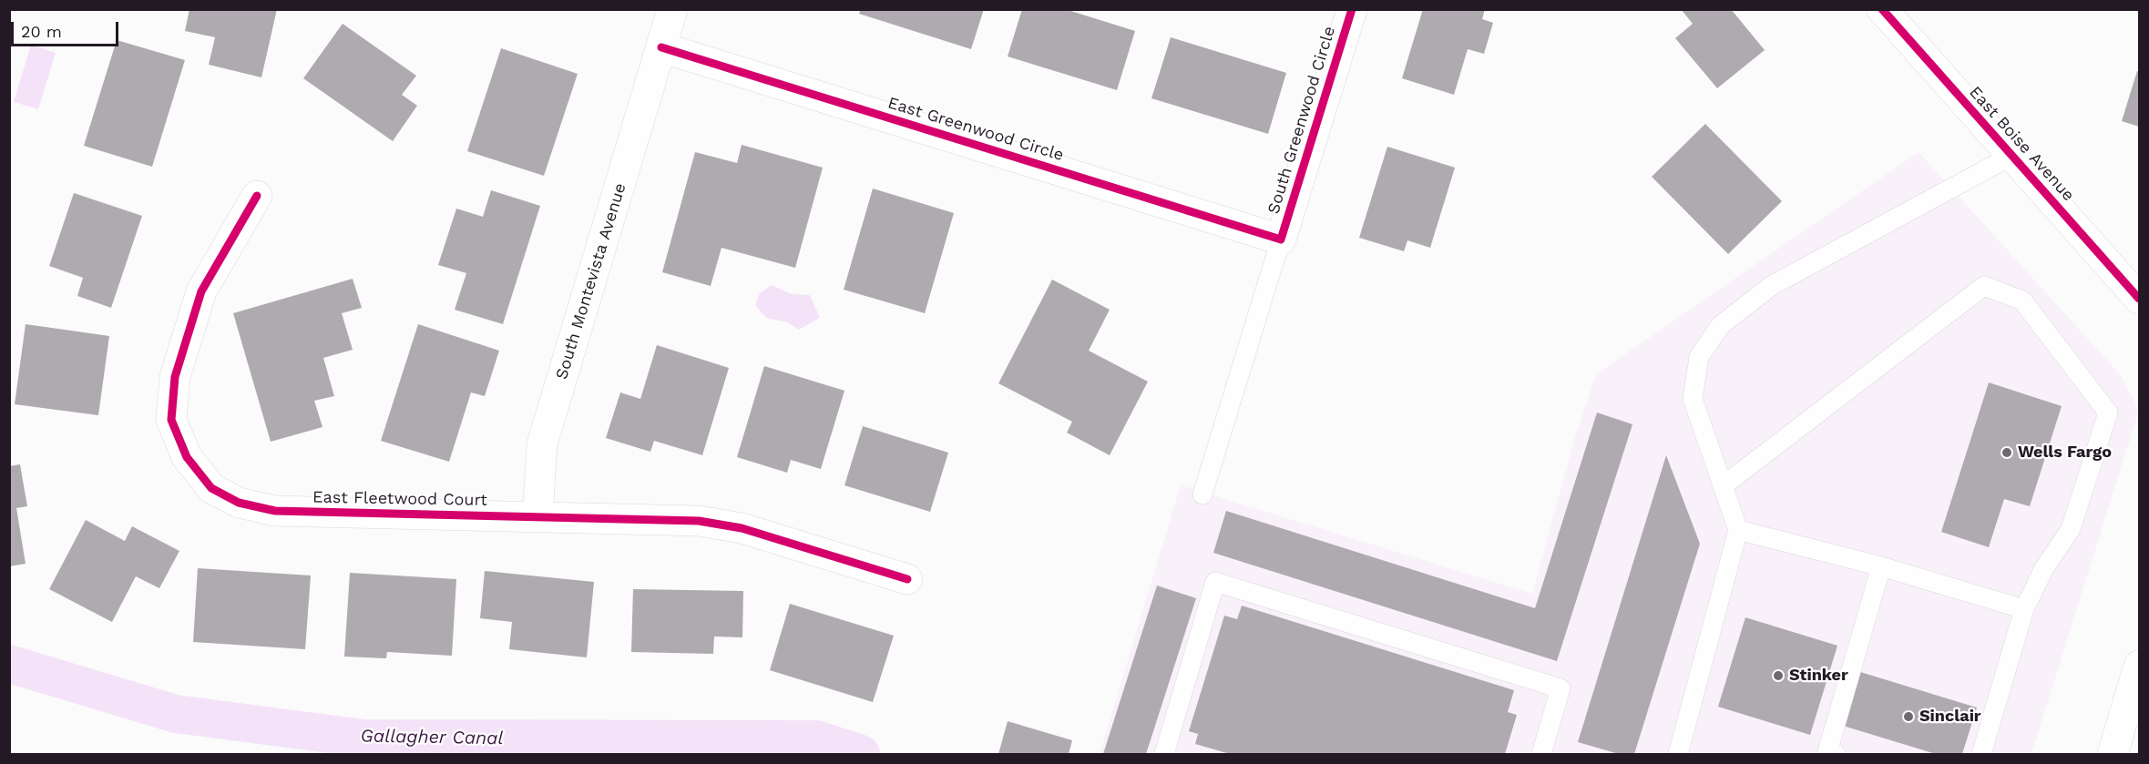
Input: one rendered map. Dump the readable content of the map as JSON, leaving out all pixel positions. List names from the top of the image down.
{
  "streets": {
    "street": [
      "South Greenwood Circle",
      "East Greenwood Circle",
      "East Boise Avenue",
      "South Montevista Avenue",
      "East Fleetwood Court"
    ]
  },
  "crossings": [
    ["South Greenwood Circle", "East Greenwood Circle"],
    ["East Greenwood Circle", "South Montevista Avenue"],
    ["South Montevista Avenue", "East Fleetwood Court"]
  ],
  "water": ["Gallagher Canal"],
  "places": ["Wells Fargo", "Stinker", "Sinclair"],
  "scale_bar": "20 m"
}
